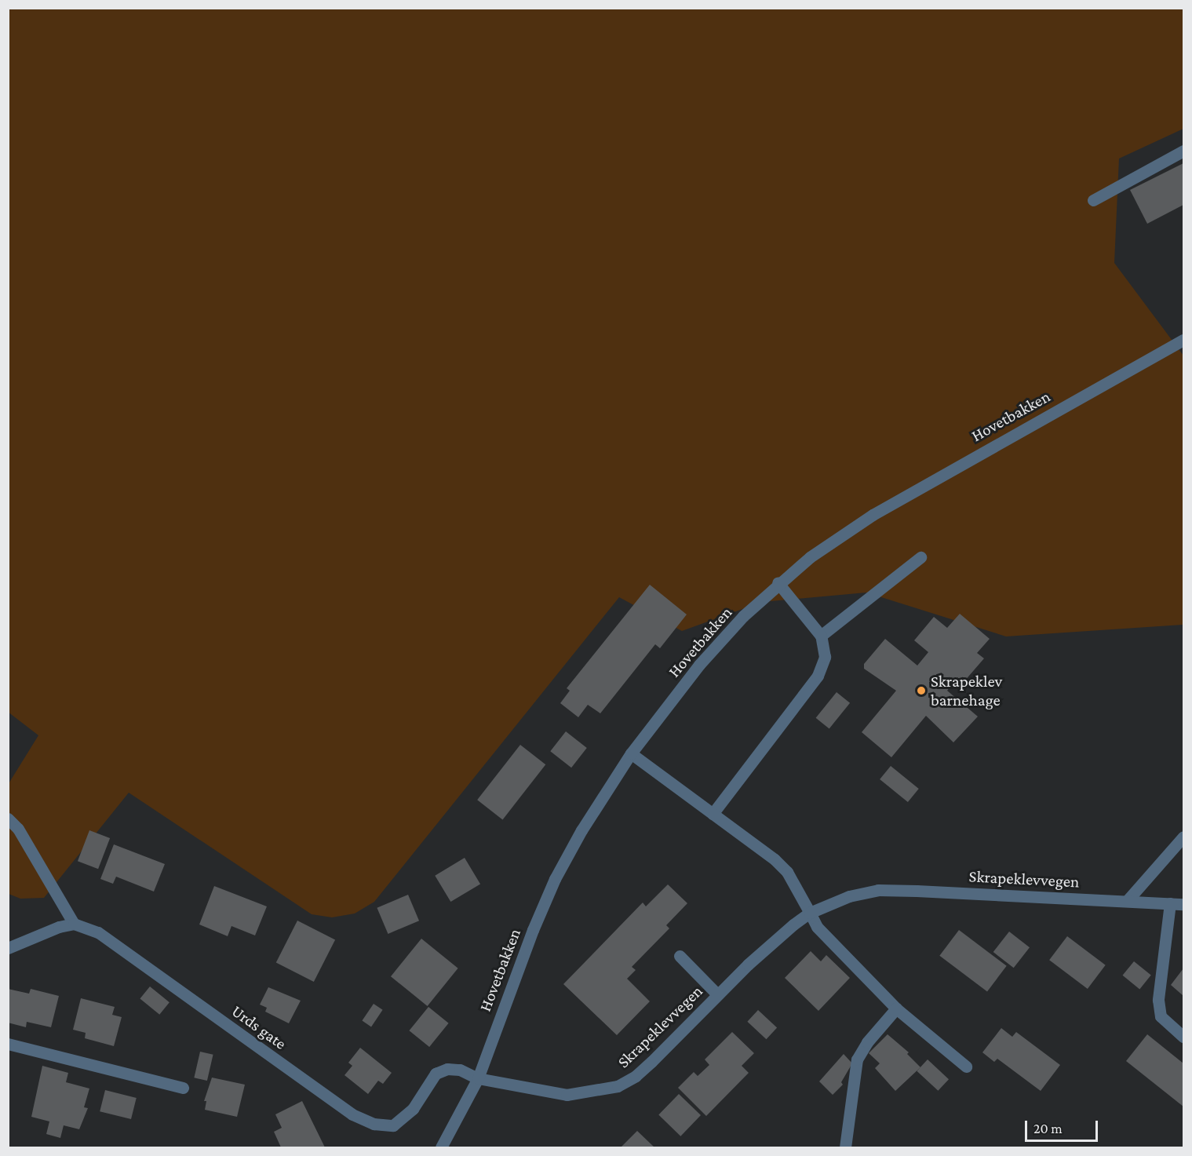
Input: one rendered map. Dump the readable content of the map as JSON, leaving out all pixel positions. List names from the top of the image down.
{
  "streets": {
    "street": ["Hovetbakken", "Skrapeklevvegen", "Urds gate"]
  },
  "crossings": [
    ["Hovetbakken", "Skrapeklevvegen"],
    ["Hovetbakken", "Urds gate"],
    ["Skrapeklevvegen", "Urds gate"]
  ],
  "places": ["Skrapeklev barnehage"],
  "scale_bar": "20 m"
}
